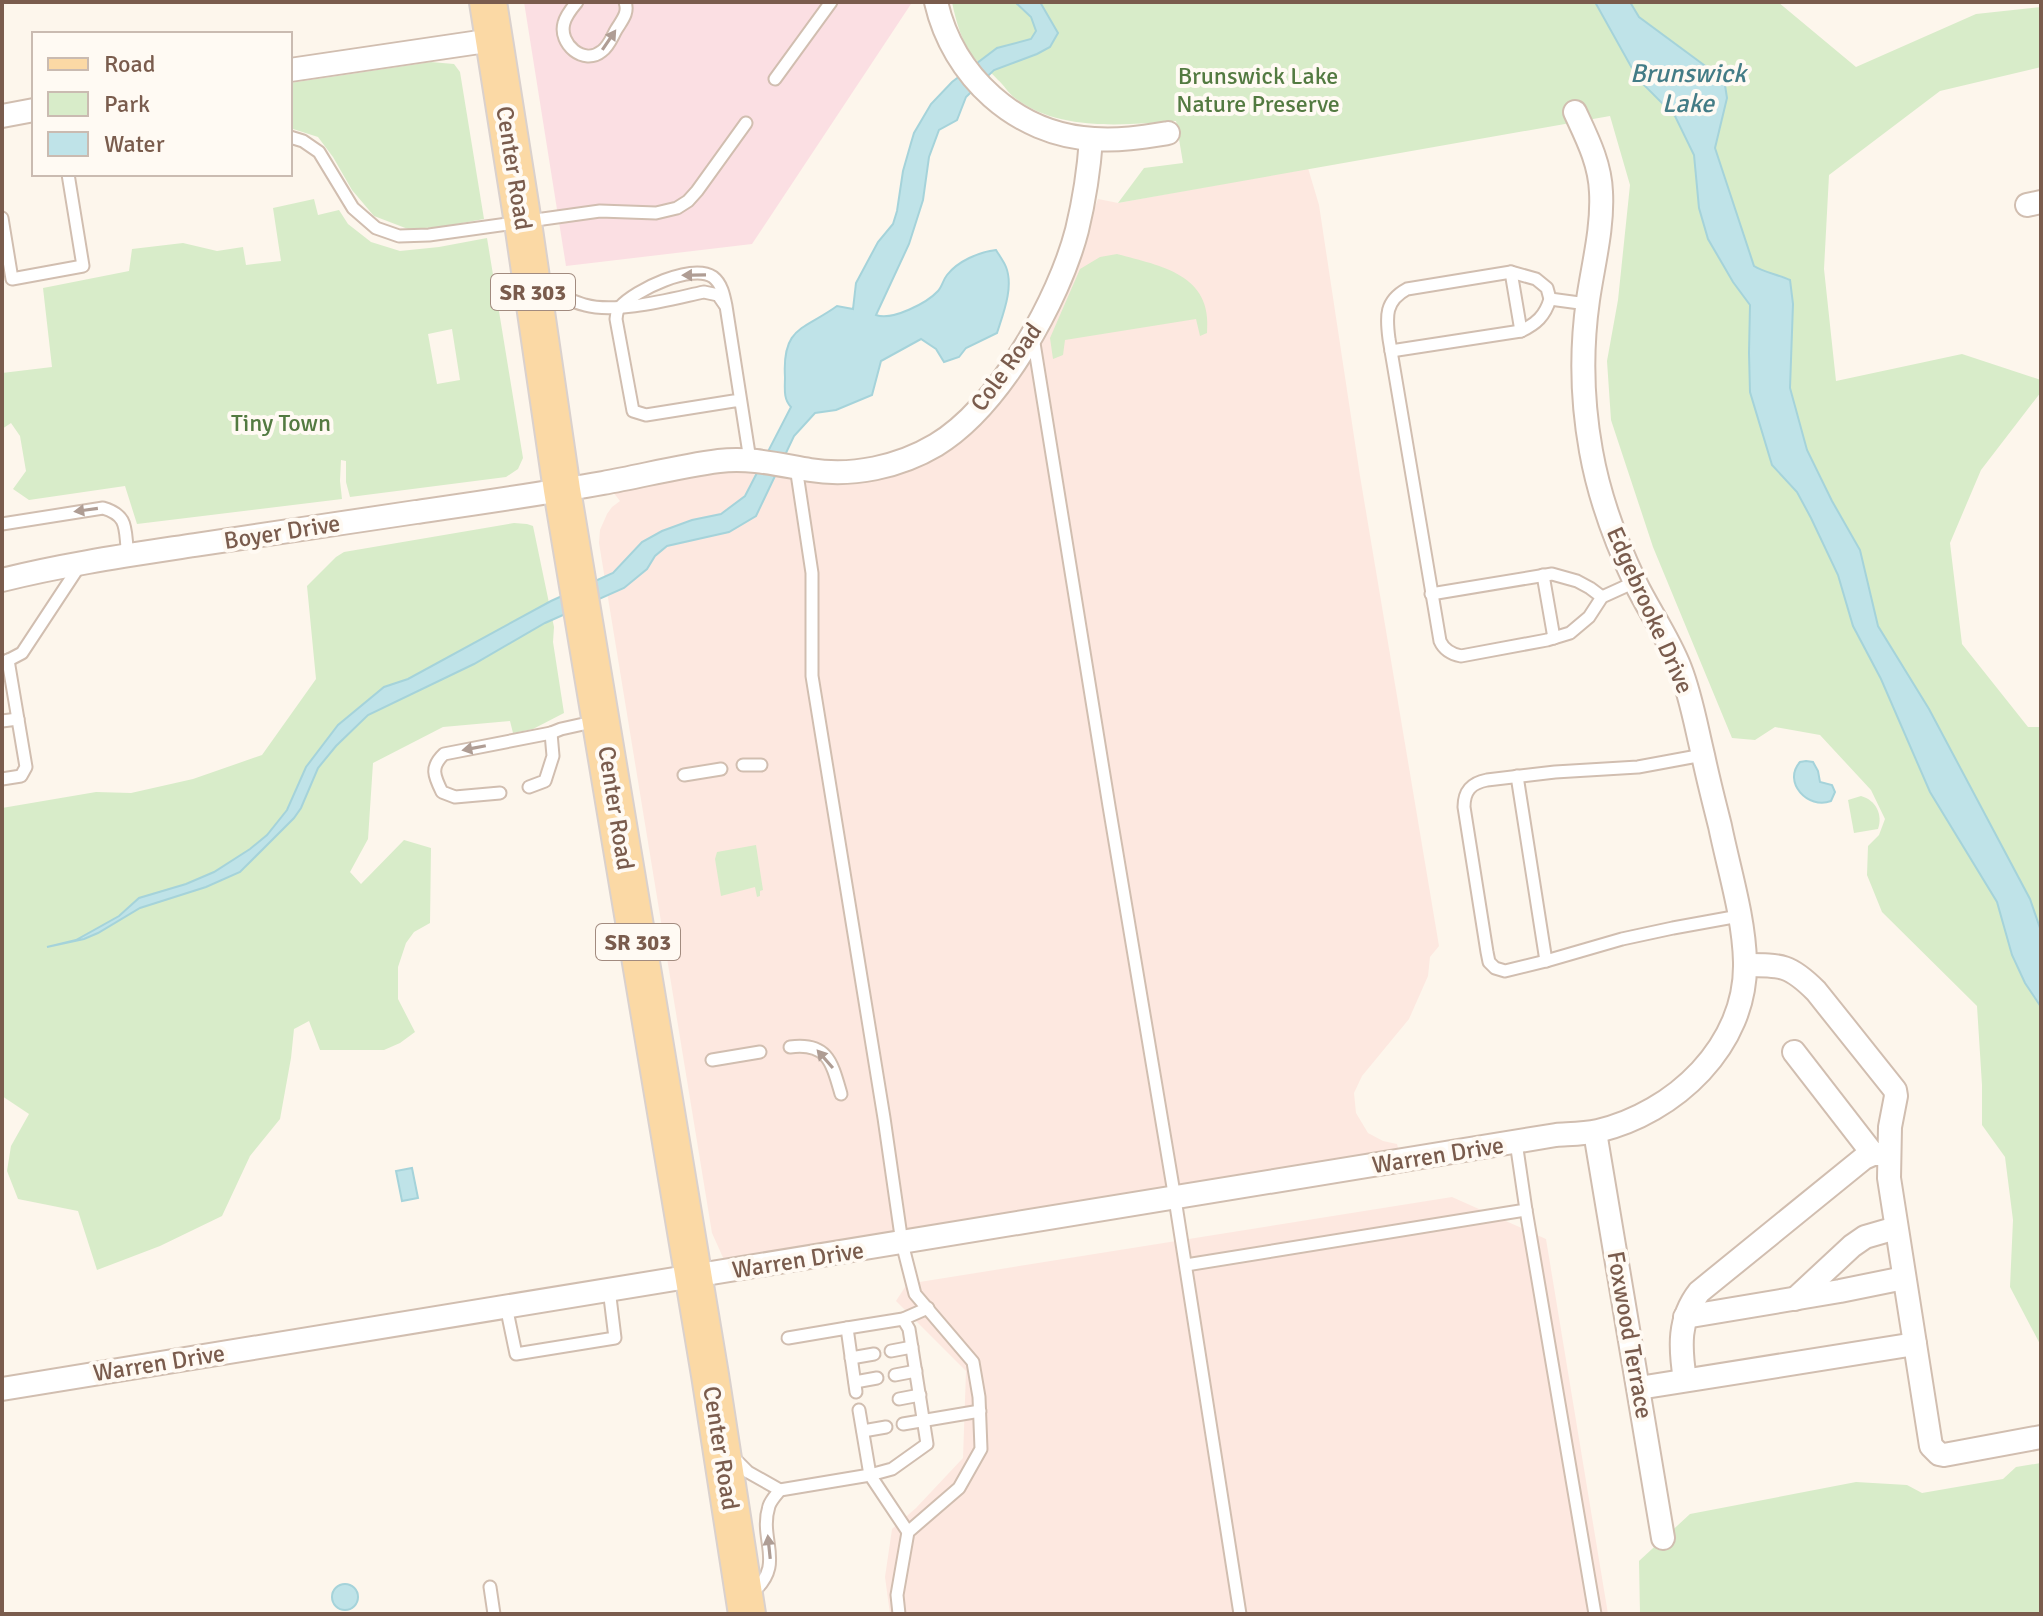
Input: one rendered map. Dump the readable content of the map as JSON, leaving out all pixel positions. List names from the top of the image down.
{
  "streets": {
    "main road": ["Center Road", "SR 303"],
    "street": [
      "Cole Road",
      "Boyer Drive",
      "Edgebrooke Drive",
      "Warren Drive",
      "Foxwood Terrace"
    ]
  },
  "crossings": [
    ["Center Road", "Cole Road"],
    ["Center Road", "Boyer Drive"],
    ["Center Road", "Warren Drive"],
    ["Cole Road", "Boyer Drive"],
    ["Edgebrooke Drive", "Warren Drive"],
    ["Edgebrooke Drive", "Foxwood Terrace"],
    ["Warren Drive", "Foxwood Terrace"]
  ],
  "water": ["Brunswick Lake"],
  "parks": ["Brunswick Lake Nature Preserve", "Tiny Town"],
  "legend": ["Road", "Park", "Water"]
}
